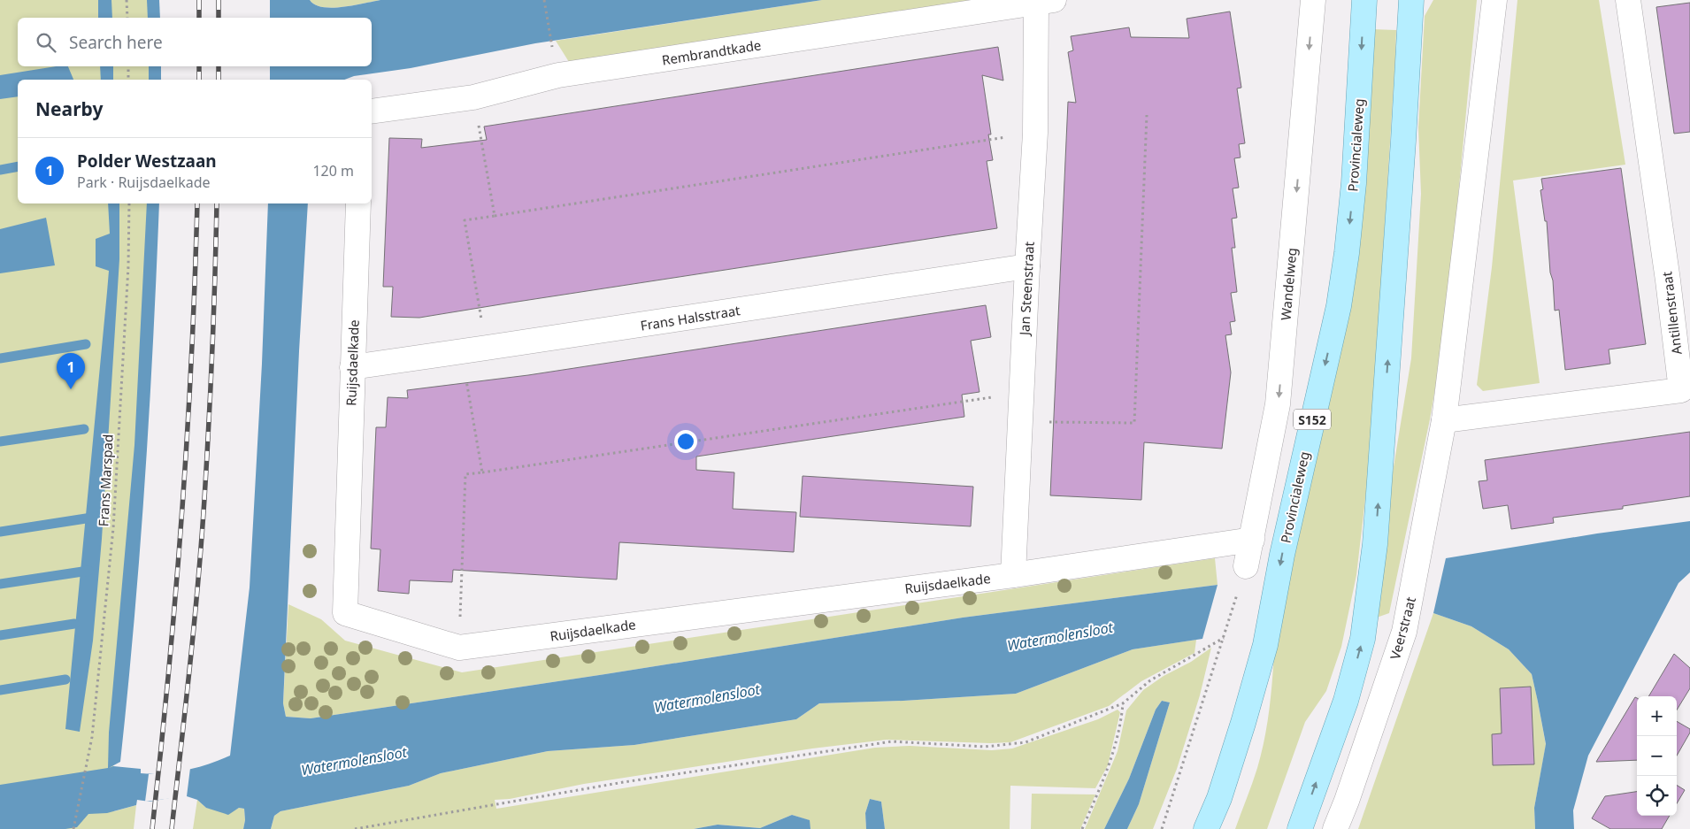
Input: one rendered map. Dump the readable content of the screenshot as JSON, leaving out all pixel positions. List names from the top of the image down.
{
  "streets": {
    "main road": ["Provincialeweg", "S152"],
    "street": [
      "Rembrandtkade",
      "Wandelweg",
      "Jan Steenstraat",
      "Antillenstraat",
      "Frans Halsstraat",
      "Ruijsdaelkade",
      "Veerstraat"
    ],
    "path": ["Frans Marspad"]
  },
  "crossings": [
    ["Rembrandtkade", "Jan Steenstraat"],
    ["Wandelweg", "Ruijsdaelkade"],
    ["Jan Steenstraat", "Frans Halsstraat"],
    ["Jan Steenstraat", "Ruijsdaelkade"],
    ["Antillenstraat", "Veerstraat"],
    ["Frans Halsstraat", "Ruijsdaelkade"]
  ],
  "water": ["Watermolensloot"],
  "page": {
    "search": "Search here",
    "heading": "Nearby",
    "list": [
      {
        "mark": "1",
        "name": "Polder Westzaan",
        "note": "Park · Ruijsdaelkade",
        "value": "120 m"
      }
    ],
    "pins": "1",
    "map_buttons": ["+", "−"]
  }
}
